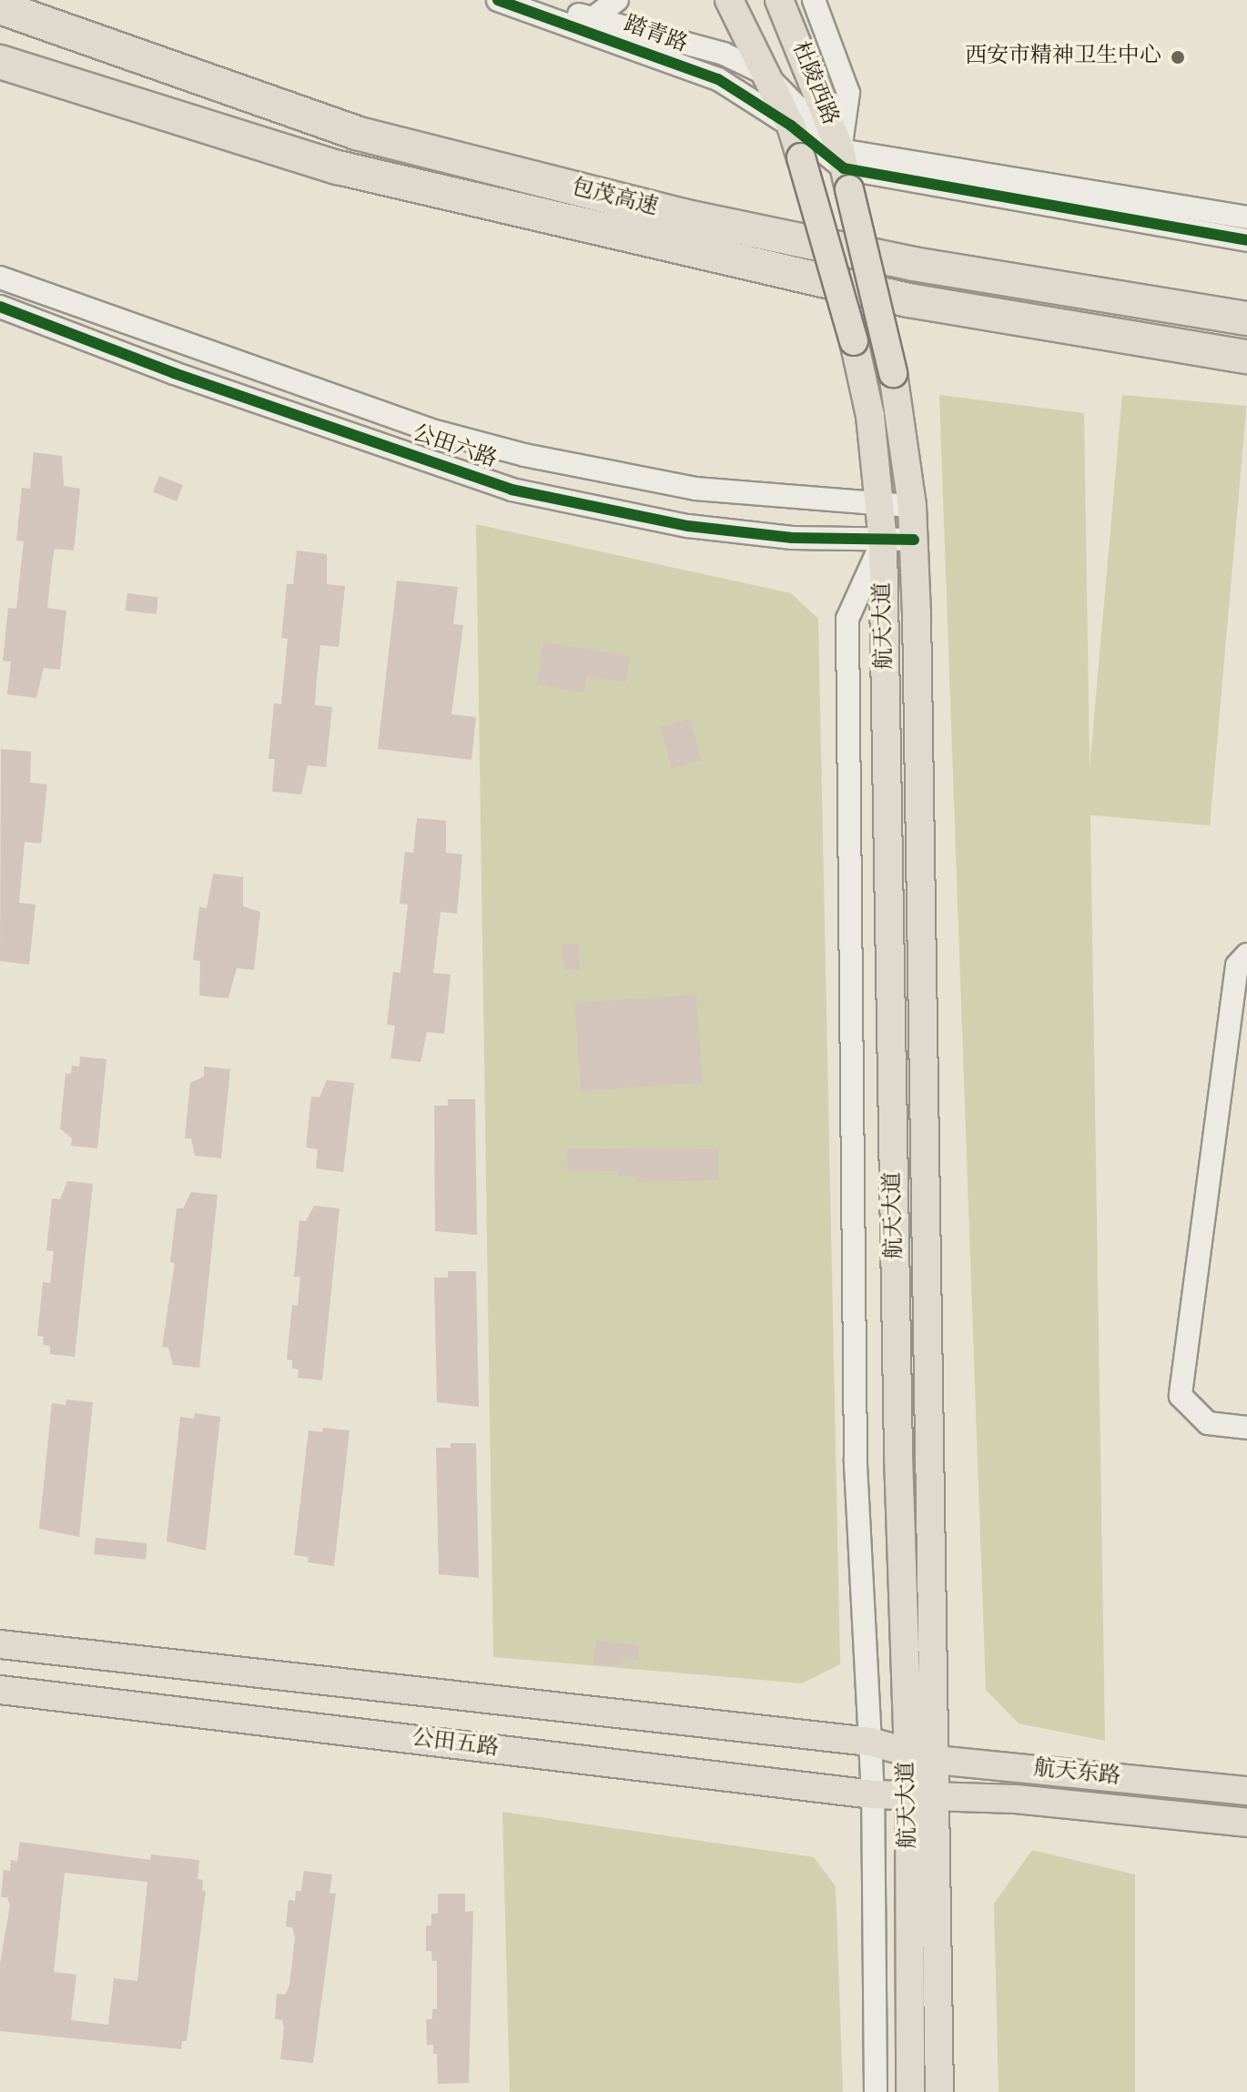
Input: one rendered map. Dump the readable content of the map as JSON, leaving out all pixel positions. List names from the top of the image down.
{
  "streets": {
    "highway": ["包茂高速"],
    "main road": [
      "杜陵西路",
      "航天大道",
      "公田五路",
      "航天东路"
    ],
    "street": ["踏青路", "公田六路"]
  },
  "crossings": [
    ["踏青路", "杜陵西路"],
    ["杜陵西路", "航天大道"],
    ["公田六路", "航天大道"],
    ["航天大道", "公田五路"],
    ["航天大道", "航天东路"],
    ["公田五路", "航天东路"]
  ],
  "places": ["西安市精神卫生中心"]
}
